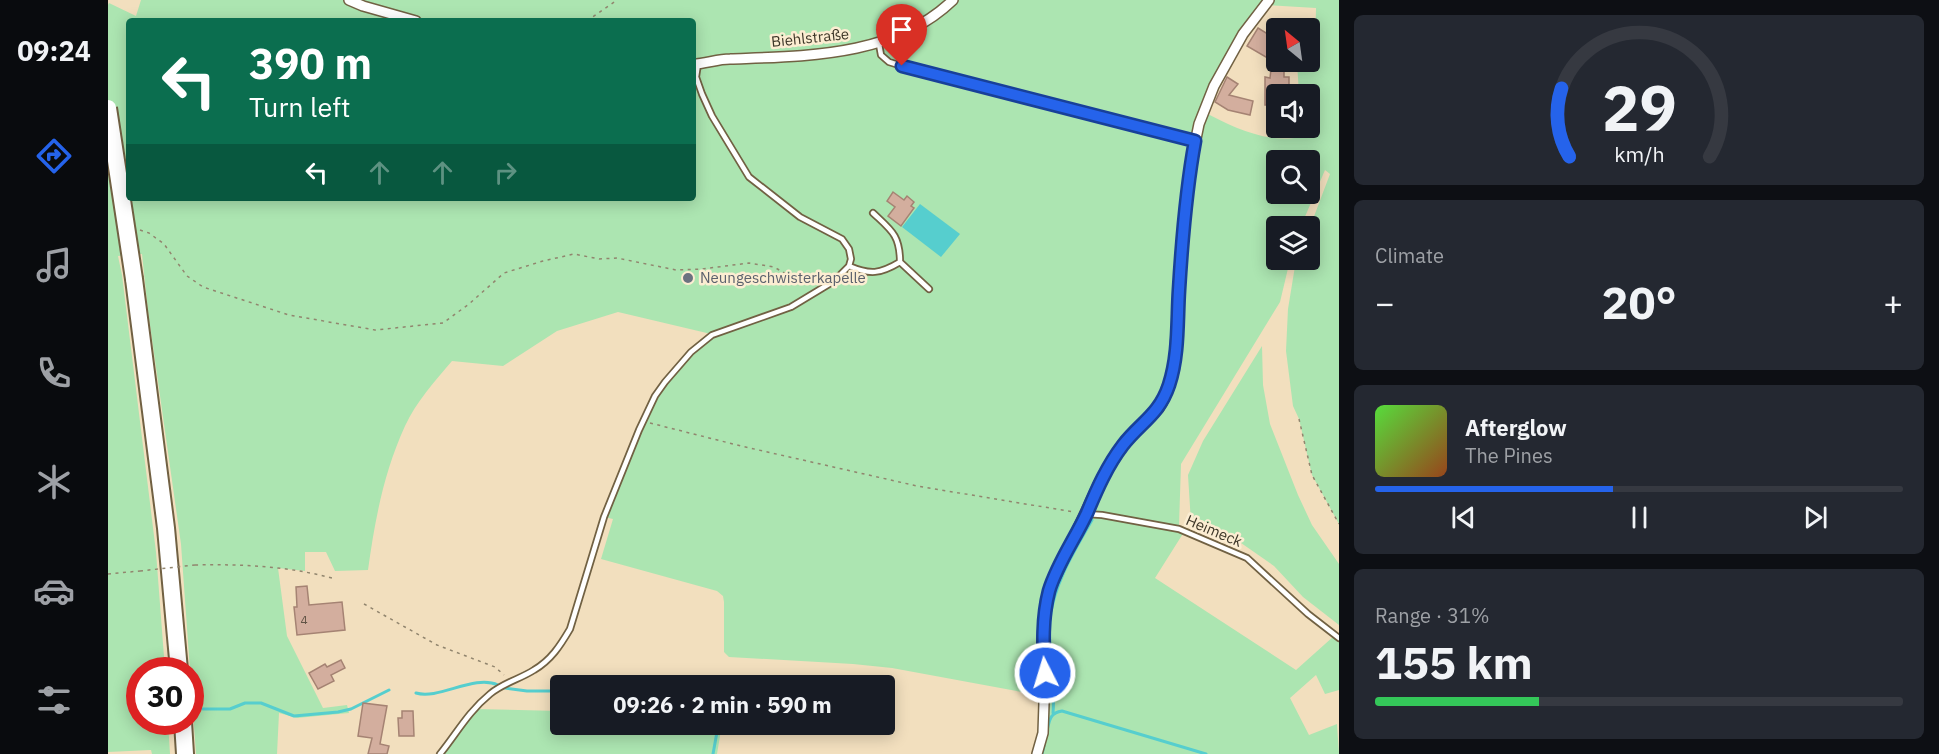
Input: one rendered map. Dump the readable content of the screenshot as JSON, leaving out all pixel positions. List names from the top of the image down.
{
  "streets": {
    "street": ["Biehlstraße"],
    "lane": ["Heimeck"]
  },
  "places": ["Neungeschwisterkapelle"],
  "house_numbers": ["4"],
  "north": "top left",
  "page": {
    "tabs": "09:24",
    "turn": ["390 m", "Turn left"],
    "tile": [
      "Climate",
      ["Range · 31%", "155 km"]
    ],
    "heat": ["−", "20°", "+"],
    "song": ["Afterglow", "The Pines"],
    "limit": "30",
    "trip": "09:26 · 2 min · 590 m",
    "gauge": ["29", "km/h"]
  }
}
